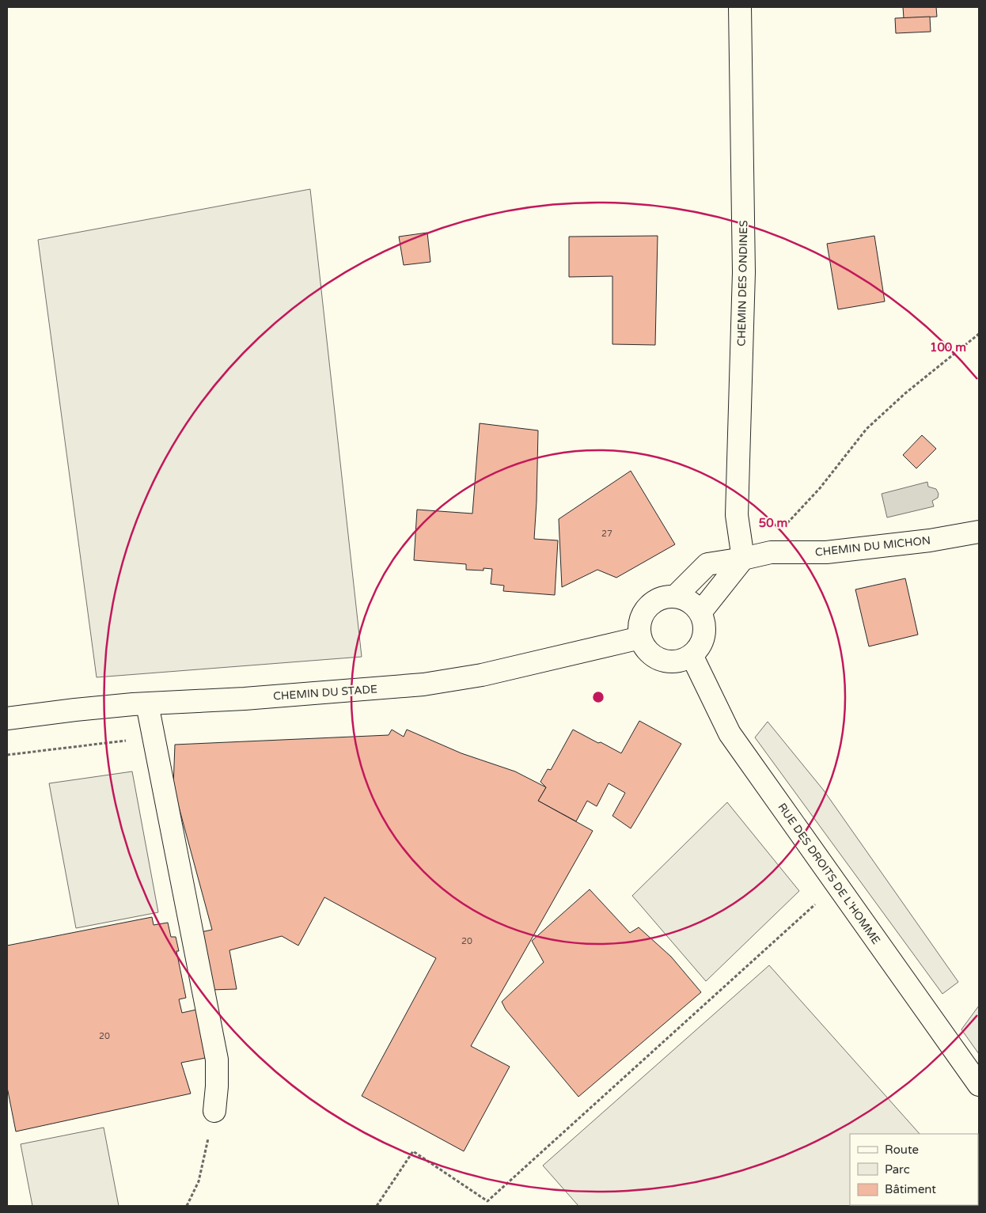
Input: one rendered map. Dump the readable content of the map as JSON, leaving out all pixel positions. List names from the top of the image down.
{
  "streets": {
    "street": [
      "CHEMIN DES ONDINES",
      "CHEMIN DU MICHON",
      "CHEMIN DU STADE",
      "RUE DES DROITS DE L'HOMME"
    ]
  },
  "crossings": [
    ["CHEMIN DES ONDINES", "CHEMIN DU MICHON"],
    ["CHEMIN DU MICHON", "CHEMIN DU STADE"],
    ["CHEMIN DU MICHON", "RUE DES DROITS DE L'HOMME"],
    ["CHEMIN DU STADE", "RUE DES DROITS DE L'HOMME"]
  ],
  "house_numbers": ["27", "20", "20"],
  "legend": ["Route", "Parc", "Bâtiment"],
  "rings": ["100 m", "50 m"]
}
